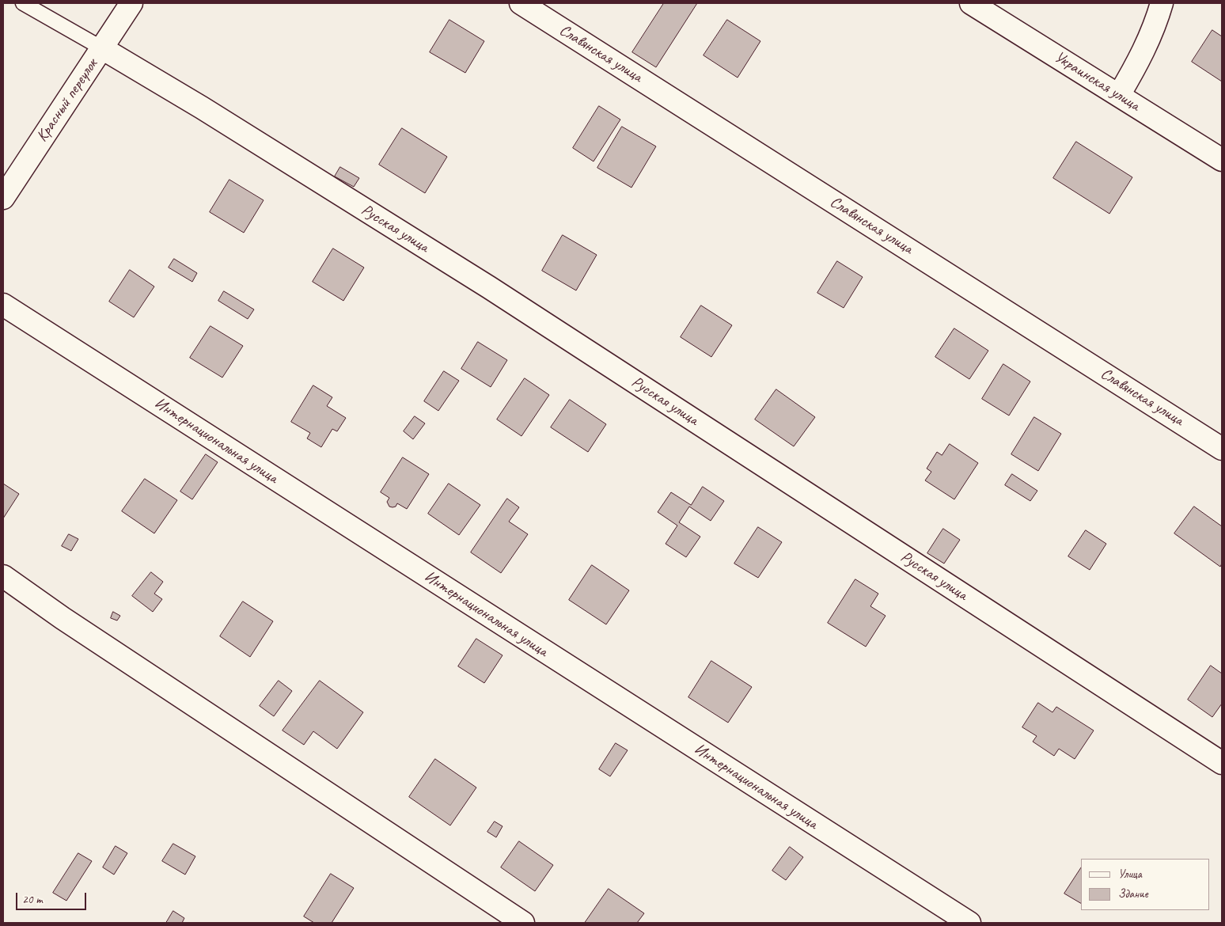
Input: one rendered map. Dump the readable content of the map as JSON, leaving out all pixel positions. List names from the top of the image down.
{
  "streets": {
    "street": [
      "Славянская улица",
      "Украинская улица",
      "Красный переулок",
      "Русская улица",
      "Интернациональная улица"
    ]
  },
  "crossings": [
    ["Красный переулок", "Русская улица"]
  ],
  "legend": ["Улица", "Здание"],
  "scale_bar": "20 m"
}
